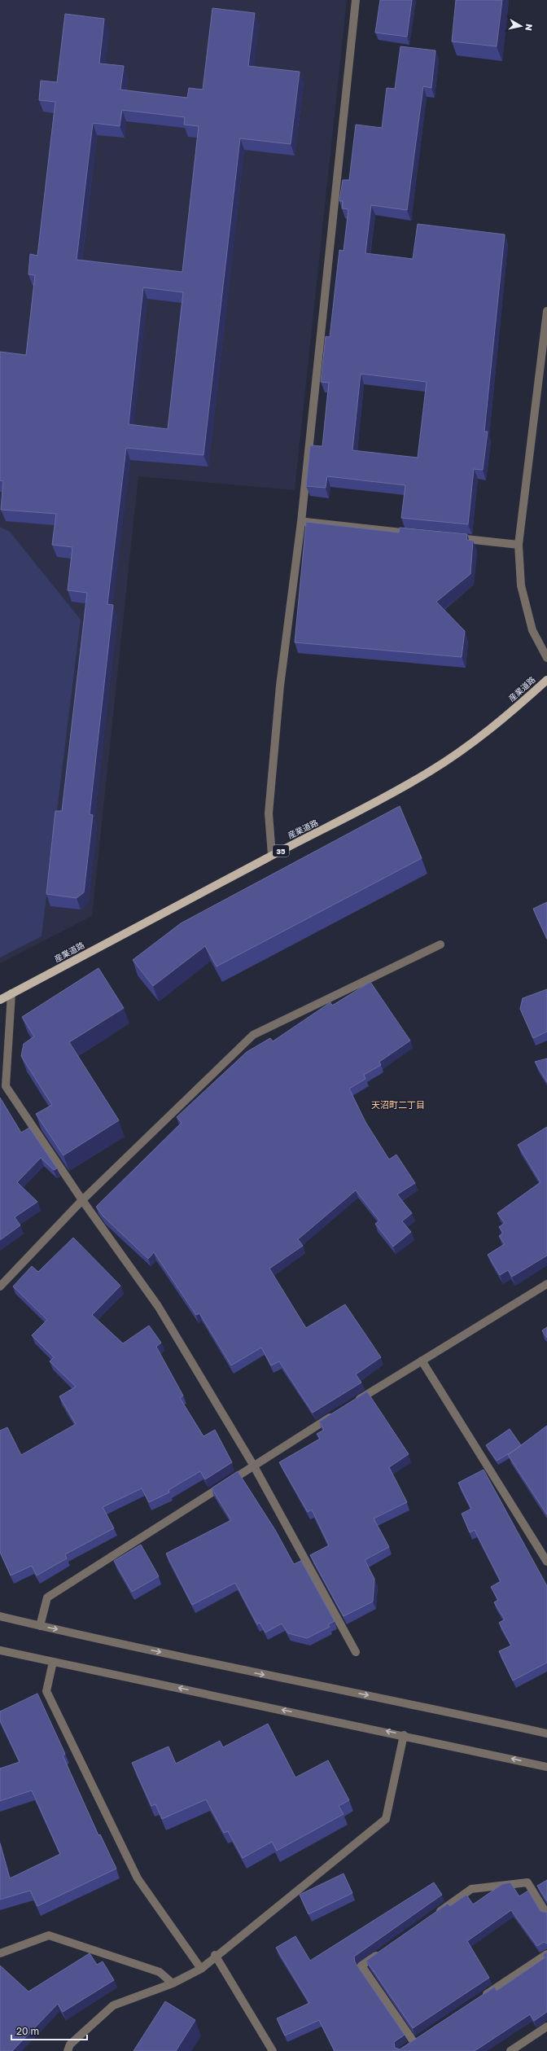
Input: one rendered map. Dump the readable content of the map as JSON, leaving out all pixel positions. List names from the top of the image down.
{
  "streets": {
    "main road": ["産業道路", "35"]
  },
  "districts": ["天沼町二丁目"],
  "scale_bar": "20 m",
  "north": "right"
}
